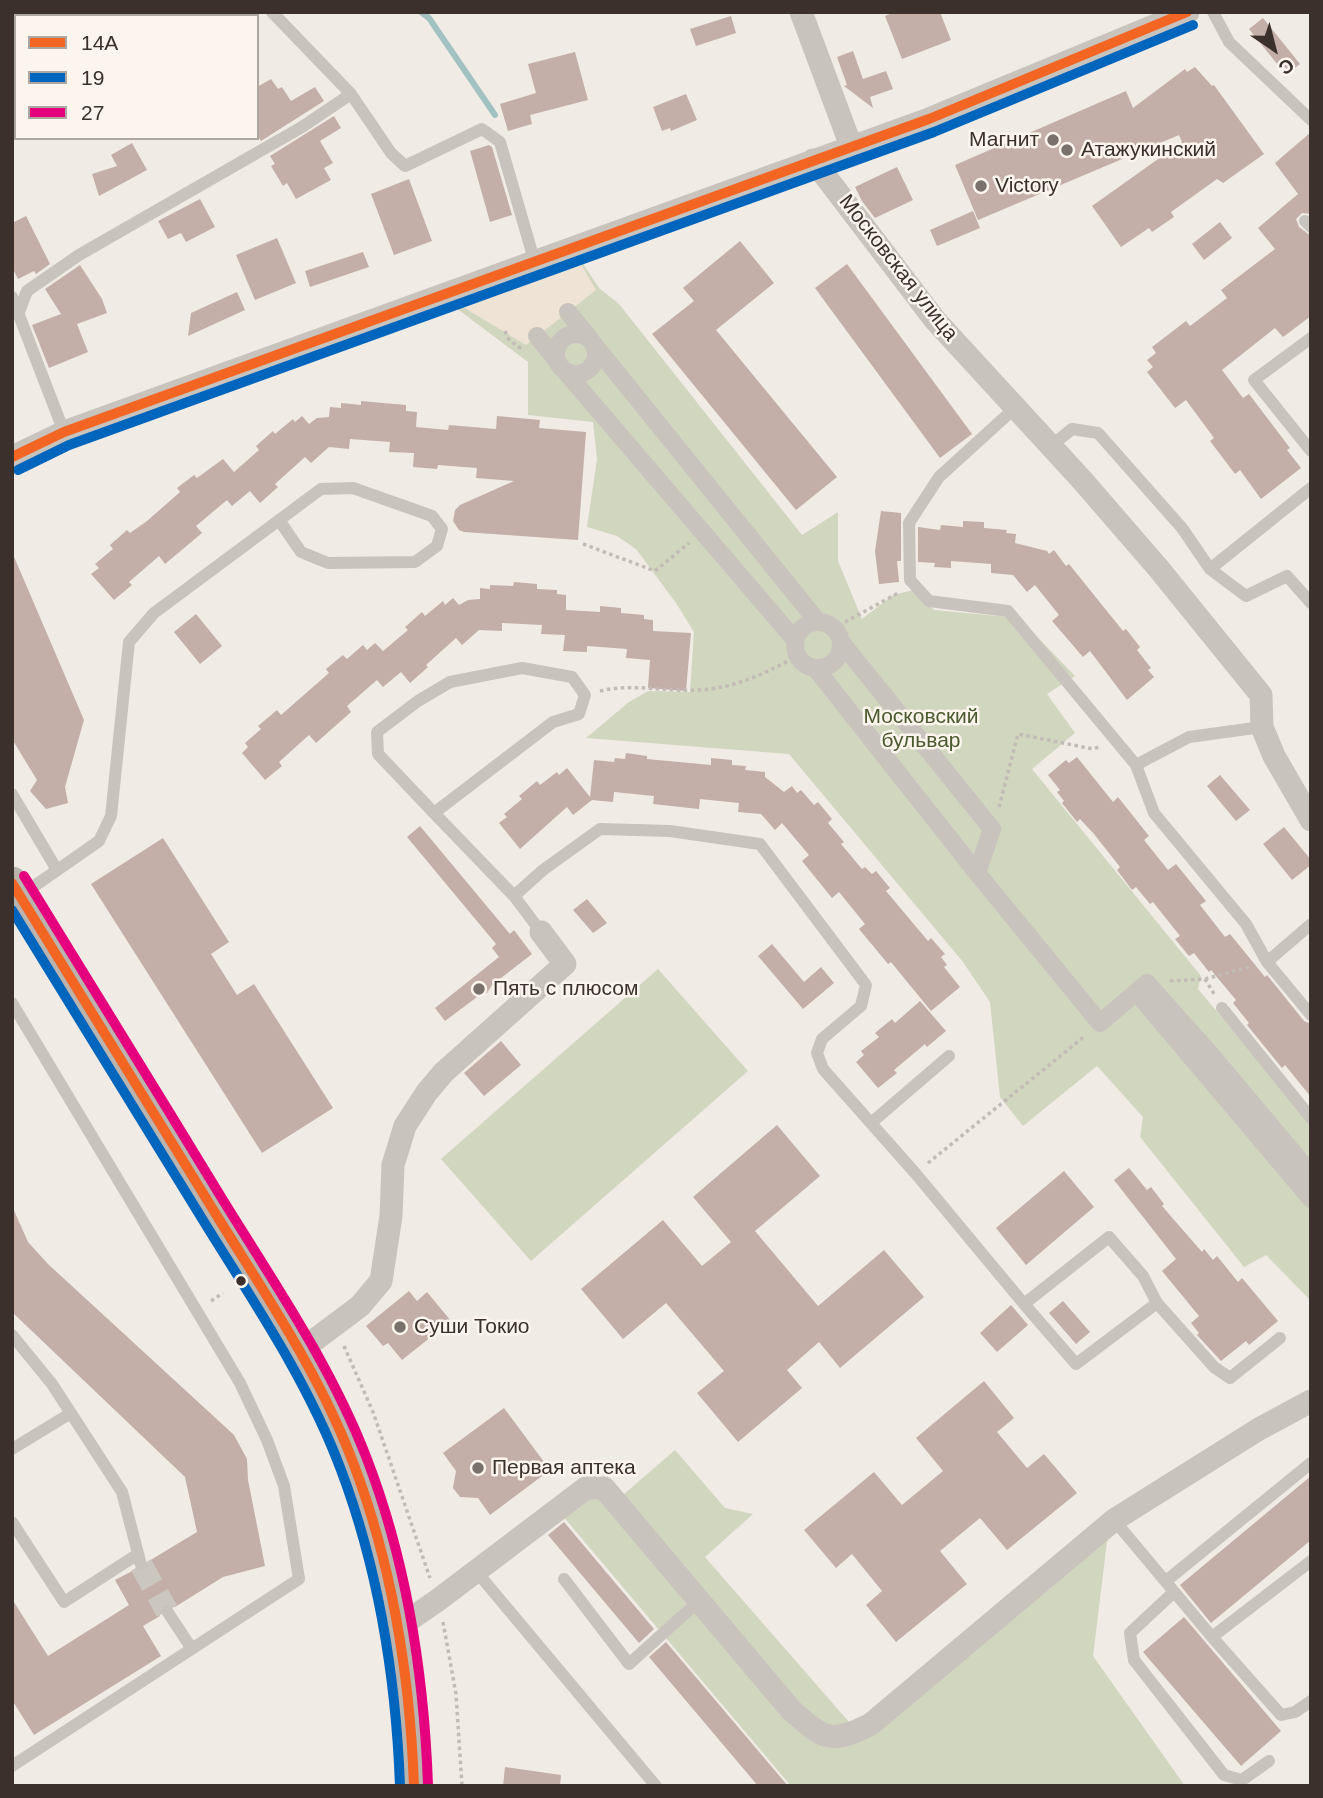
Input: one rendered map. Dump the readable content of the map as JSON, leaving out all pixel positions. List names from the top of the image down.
{
  "streets": {
    "street": ["Московская улица"]
  },
  "parks": ["Московский бульвар"],
  "places": [
    "Магнит",
    "Атажукинский",
    "Victory",
    "Пять с плюсом",
    "Суши Токио",
    "Первая аптека"
  ],
  "lines": ["transit line 14А", "transit line 19", "transit line 27"],
  "legend": ["14А", "19", "27"],
  "north": "bottom right"
}
